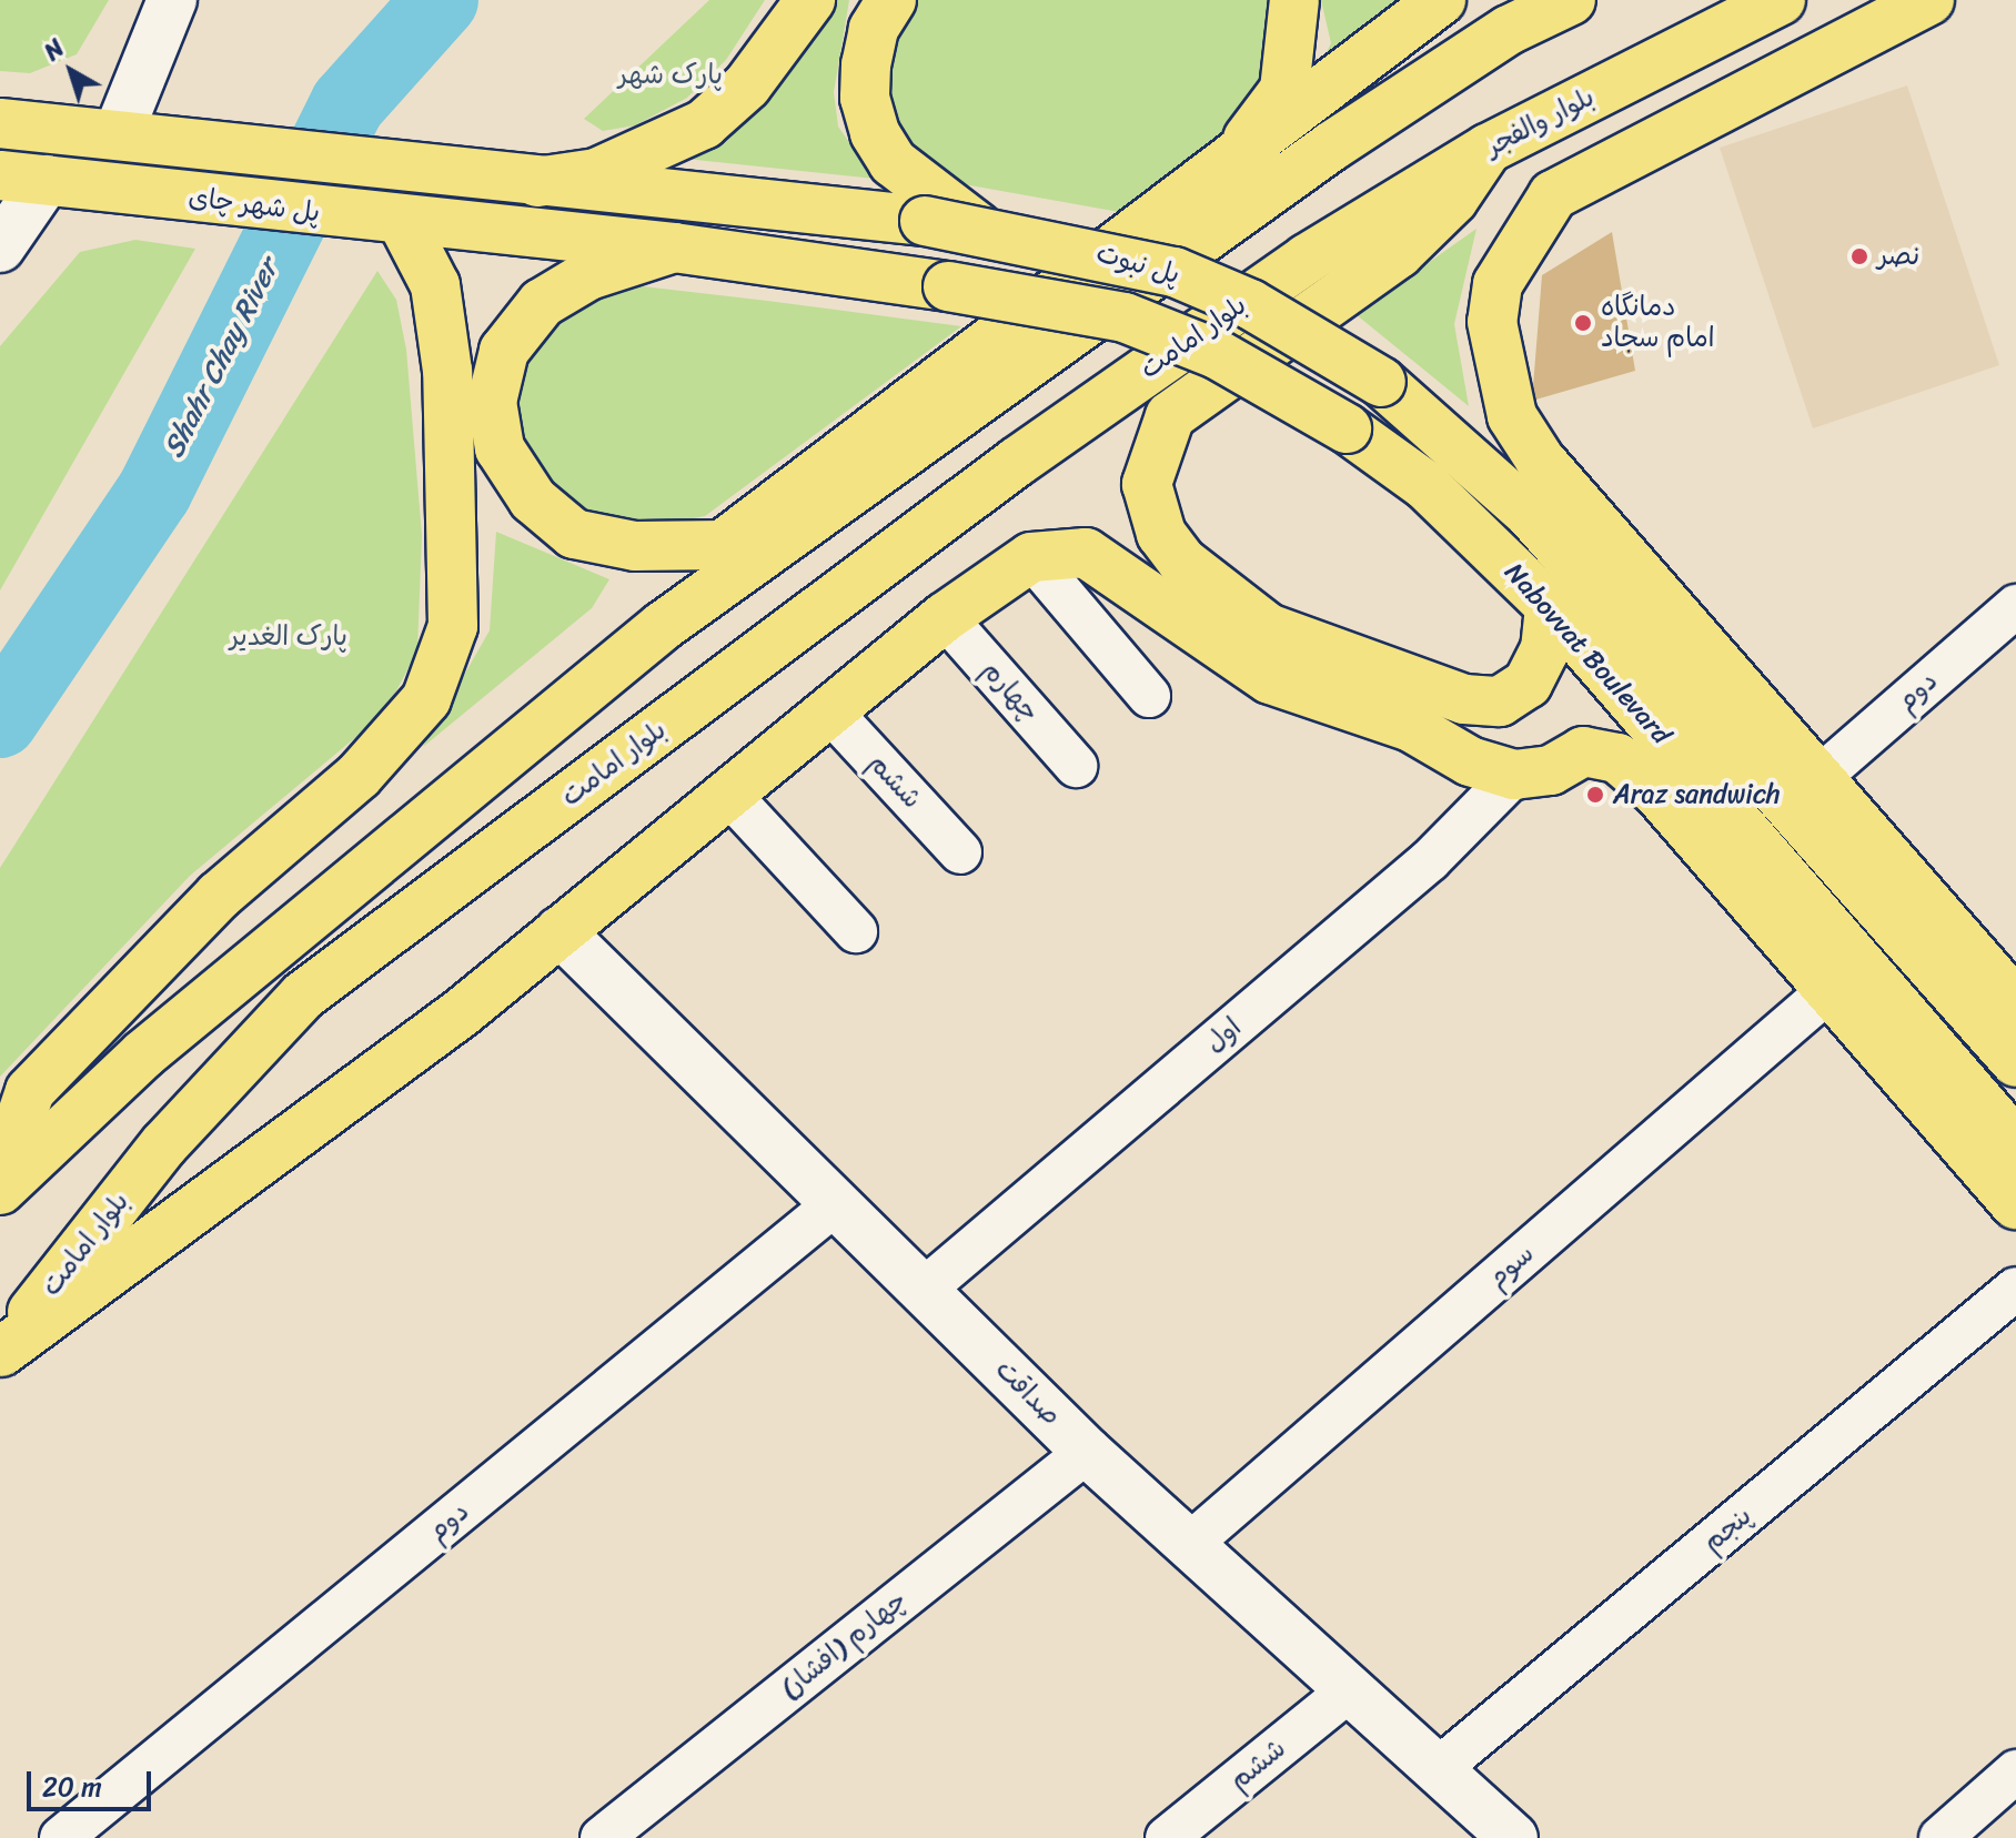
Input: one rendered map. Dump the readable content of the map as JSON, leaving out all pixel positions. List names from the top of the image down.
{
  "streets": {
    "main road": [
      "بلوار والفجر",
      "پل شهر چای",
      "پل نبوت",
      "بلوار امامت",
      "Nabovvat Boulevard"
    ],
    "street": [
      "چهارم",
      "دوم",
      "ششم",
      "اول",
      "سوم",
      "صداقت",
      "پنجم",
      "چهارم (افشار)"
    ]
  },
  "crossings": [
    ["بلوار والفجر", "بلوار امامت"],
    ["پل شهر چای", "پل نبوت"],
    ["پل نبوت", "Nabovvat Boulevard"],
    ["دوم", "صداقت"],
    ["ششم", "صداقت"],
    ["اول", "صداقت"],
    ["سوم", "صداقت"],
    ["صداقت", "پنجم"],
    ["صداقت", "چهارم (افشار)"]
  ],
  "water": ["Shahr Chay River"],
  "parks": ["پارک شهر", "پارک الغدیر"],
  "places": ["نصر", "دمانگاه امام سجاد", "Araz sandwich"],
  "scale_bar": "20 m",
  "north": "top left"
}
